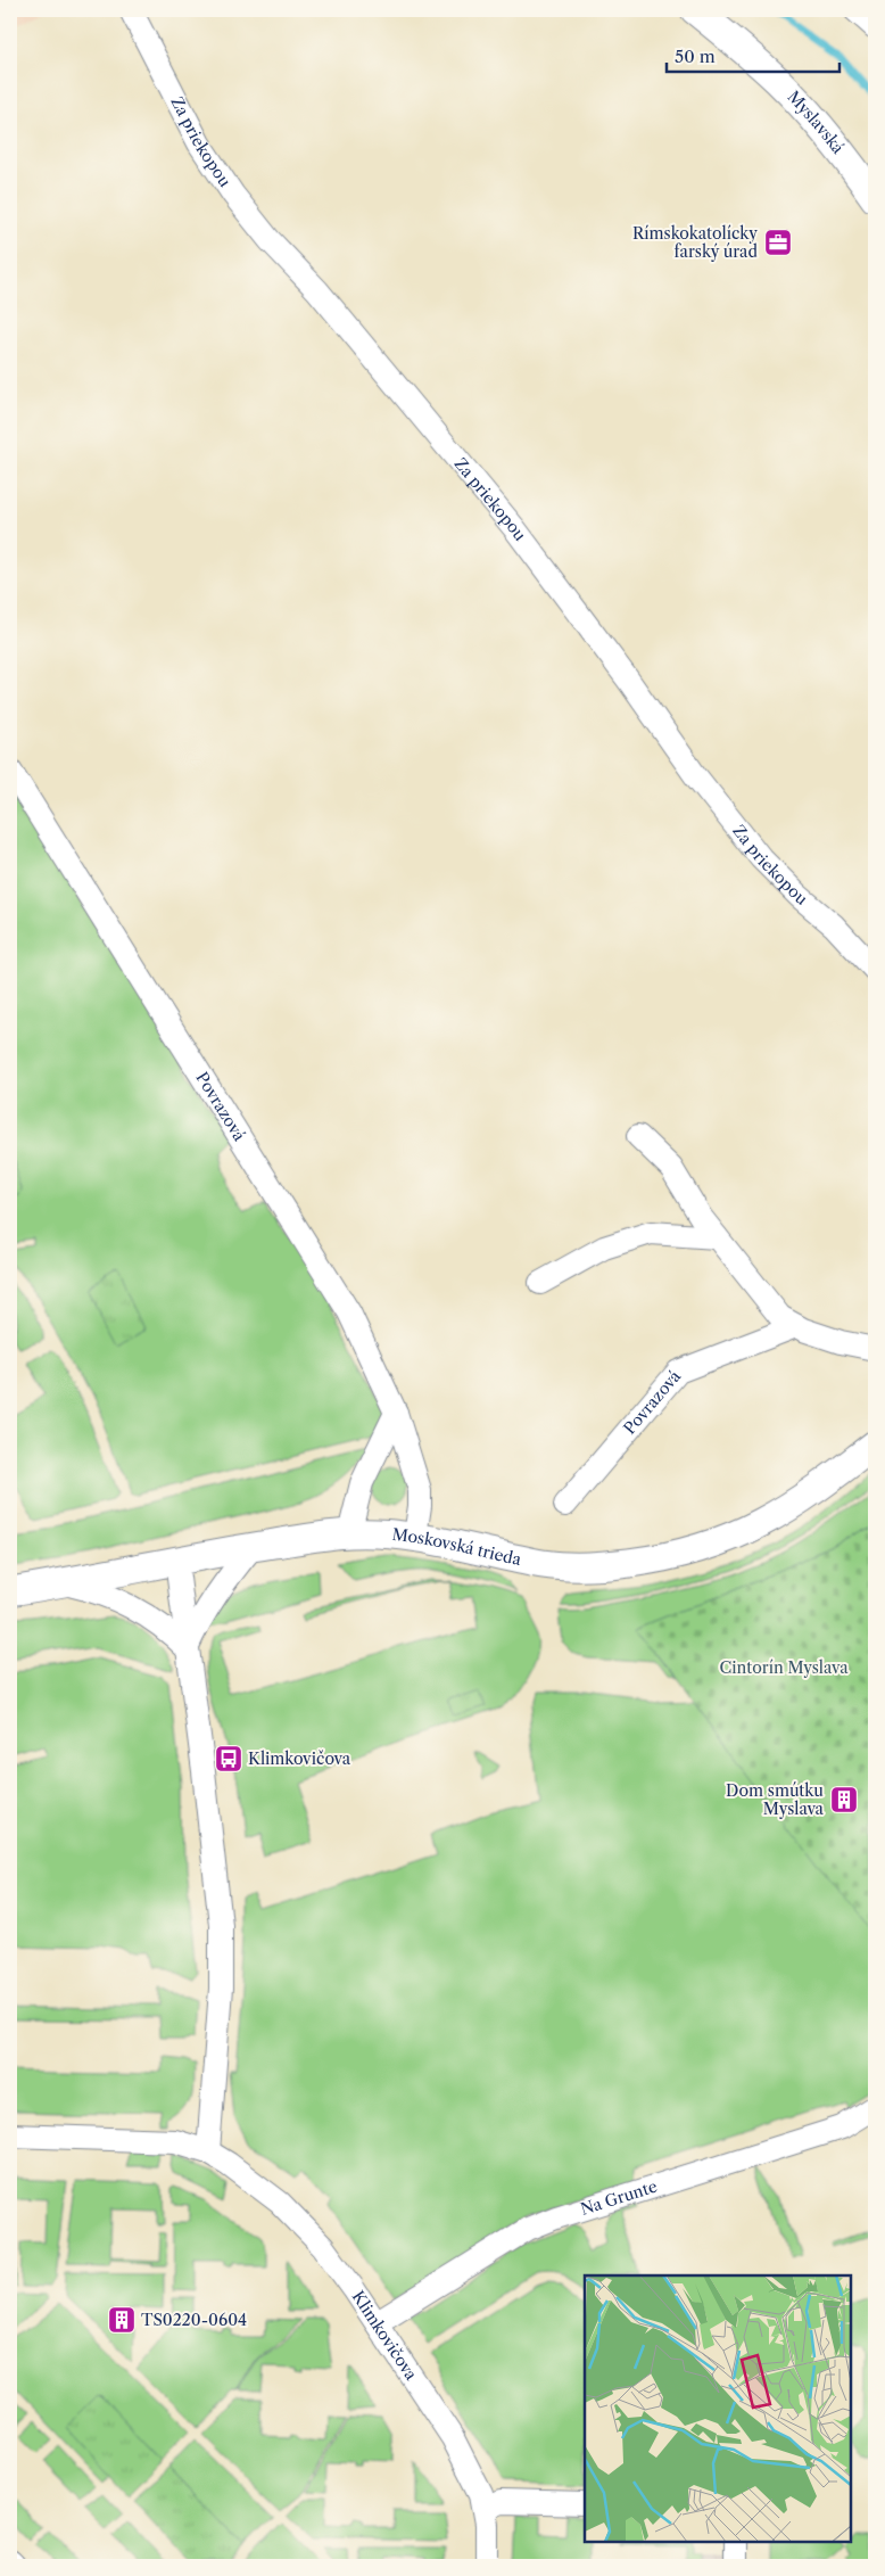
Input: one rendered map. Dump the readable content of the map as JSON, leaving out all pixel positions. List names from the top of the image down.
{
  "streets": {
    "street": [
      "Myslavská",
      "Za priekopou",
      "Povrazová",
      "Moskovská trieda",
      "Na Grunte",
      "Klimkovičova"
    ]
  },
  "crossings": [
    ["Povrazová", "Moskovská trieda"],
    ["Na Grunte", "Klimkovičova"]
  ],
  "parks": ["Cintorín Myslava"],
  "places": {
    "office": ["Rímskokatolícky farský úrad"],
    "bus stop": ["Klimkovičova"],
    "building": ["Dom smútku Myslava", "TS0220-0604"]
  },
  "scale_bar": "50 m"
}
